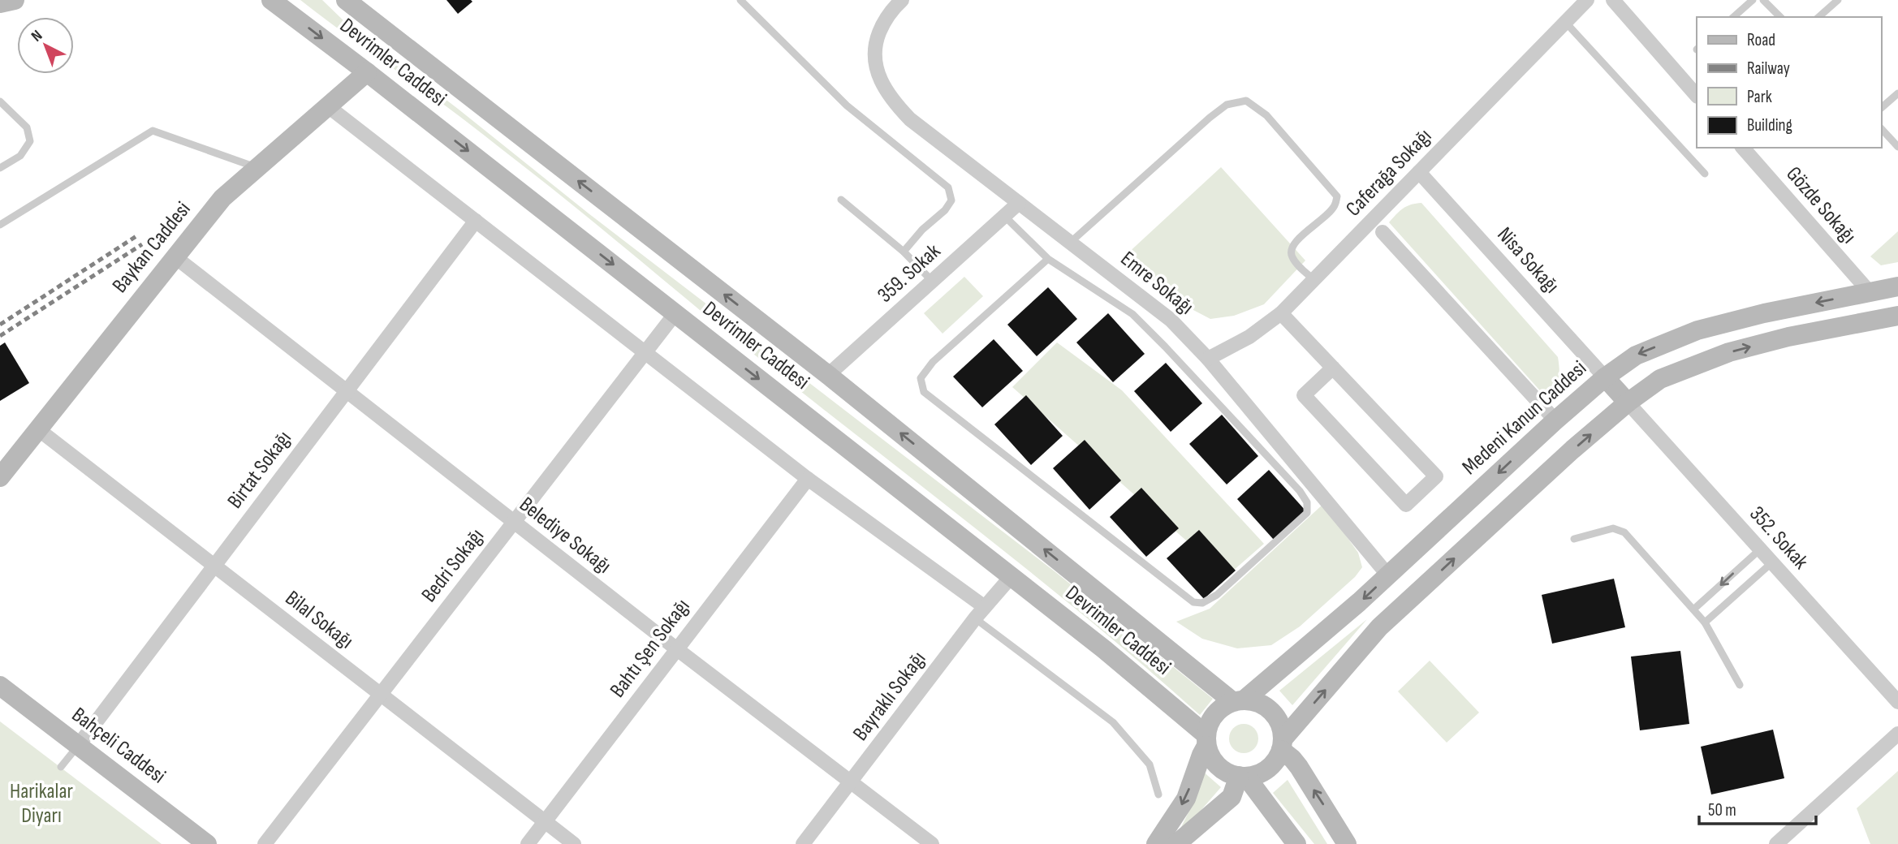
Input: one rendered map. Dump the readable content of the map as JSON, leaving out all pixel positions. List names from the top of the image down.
{
  "streets": {
    "main road": [
      "Devrimler Caddesi",
      "Baykan Caddesi",
      "Medeni Kanun Caddesi",
      "Bahçeli Caddesi"
    ],
    "street": [
      "Caferağa Sokağı",
      "Gözde Sokağı",
      "Nisa Sokağı",
      "359. Sokak",
      "Emre Sokağı",
      "Birtat Sokağı",
      "Belediye Sokağı",
      "352. Sokak",
      "Bedri Sokağı",
      "Bilal Sokağı",
      "Bahtı Şen Sokağı",
      "Bayraklı Sokağı"
    ]
  },
  "crossings": [
    ["Devrimler Caddesi", "Baykan Caddesi"],
    ["Devrimler Caddesi", "359. Sokak"],
    ["Devrimler Caddesi", "Medeni Kanun Caddesi"],
    ["Devrimler Caddesi", "Bedri Sokağı"],
    ["Devrimler Caddesi", "Bayraklı Sokağı"],
    ["Caferağa Sokağı", "Nisa Sokağı"],
    ["Caferağa Sokağı", "Emre Sokağı"],
    ["Gözde Sokağı", "Medeni Kanun Caddesi"],
    ["Baykan Caddesi", "Belediye Sokağı"],
    ["Baykan Caddesi", "Bilal Sokağı"],
    ["Nisa Sokağı", "Medeni Kanun Caddesi"],
    ["359. Sokak", "Emre Sokağı"],
    ["Emre Sokağı", "Medeni Kanun Caddesi"],
    ["Birtat Sokağı", "Belediye Sokağı"],
    ["Birtat Sokağı", "Bilal Sokağı"],
    ["Birtat Sokağı", "Bahçeli Caddesi"],
    ["Belediye Sokağı", "Bedri Sokağı"],
    ["Belediye Sokağı", "Bahtı Şen Sokağı"],
    ["Belediye Sokağı", "Bayraklı Sokağı"],
    ["Bedri Sokağı", "Bilal Sokağı"],
    ["Bilal Sokağı", "Bahtı Şen Sokağı"]
  ],
  "parks": ["Harikalar Diyarı"],
  "legend": [
    "Road",
    "Railway",
    "Park",
    "Building"
  ],
  "scale_bar": "50 m",
  "north": "top left"
}
